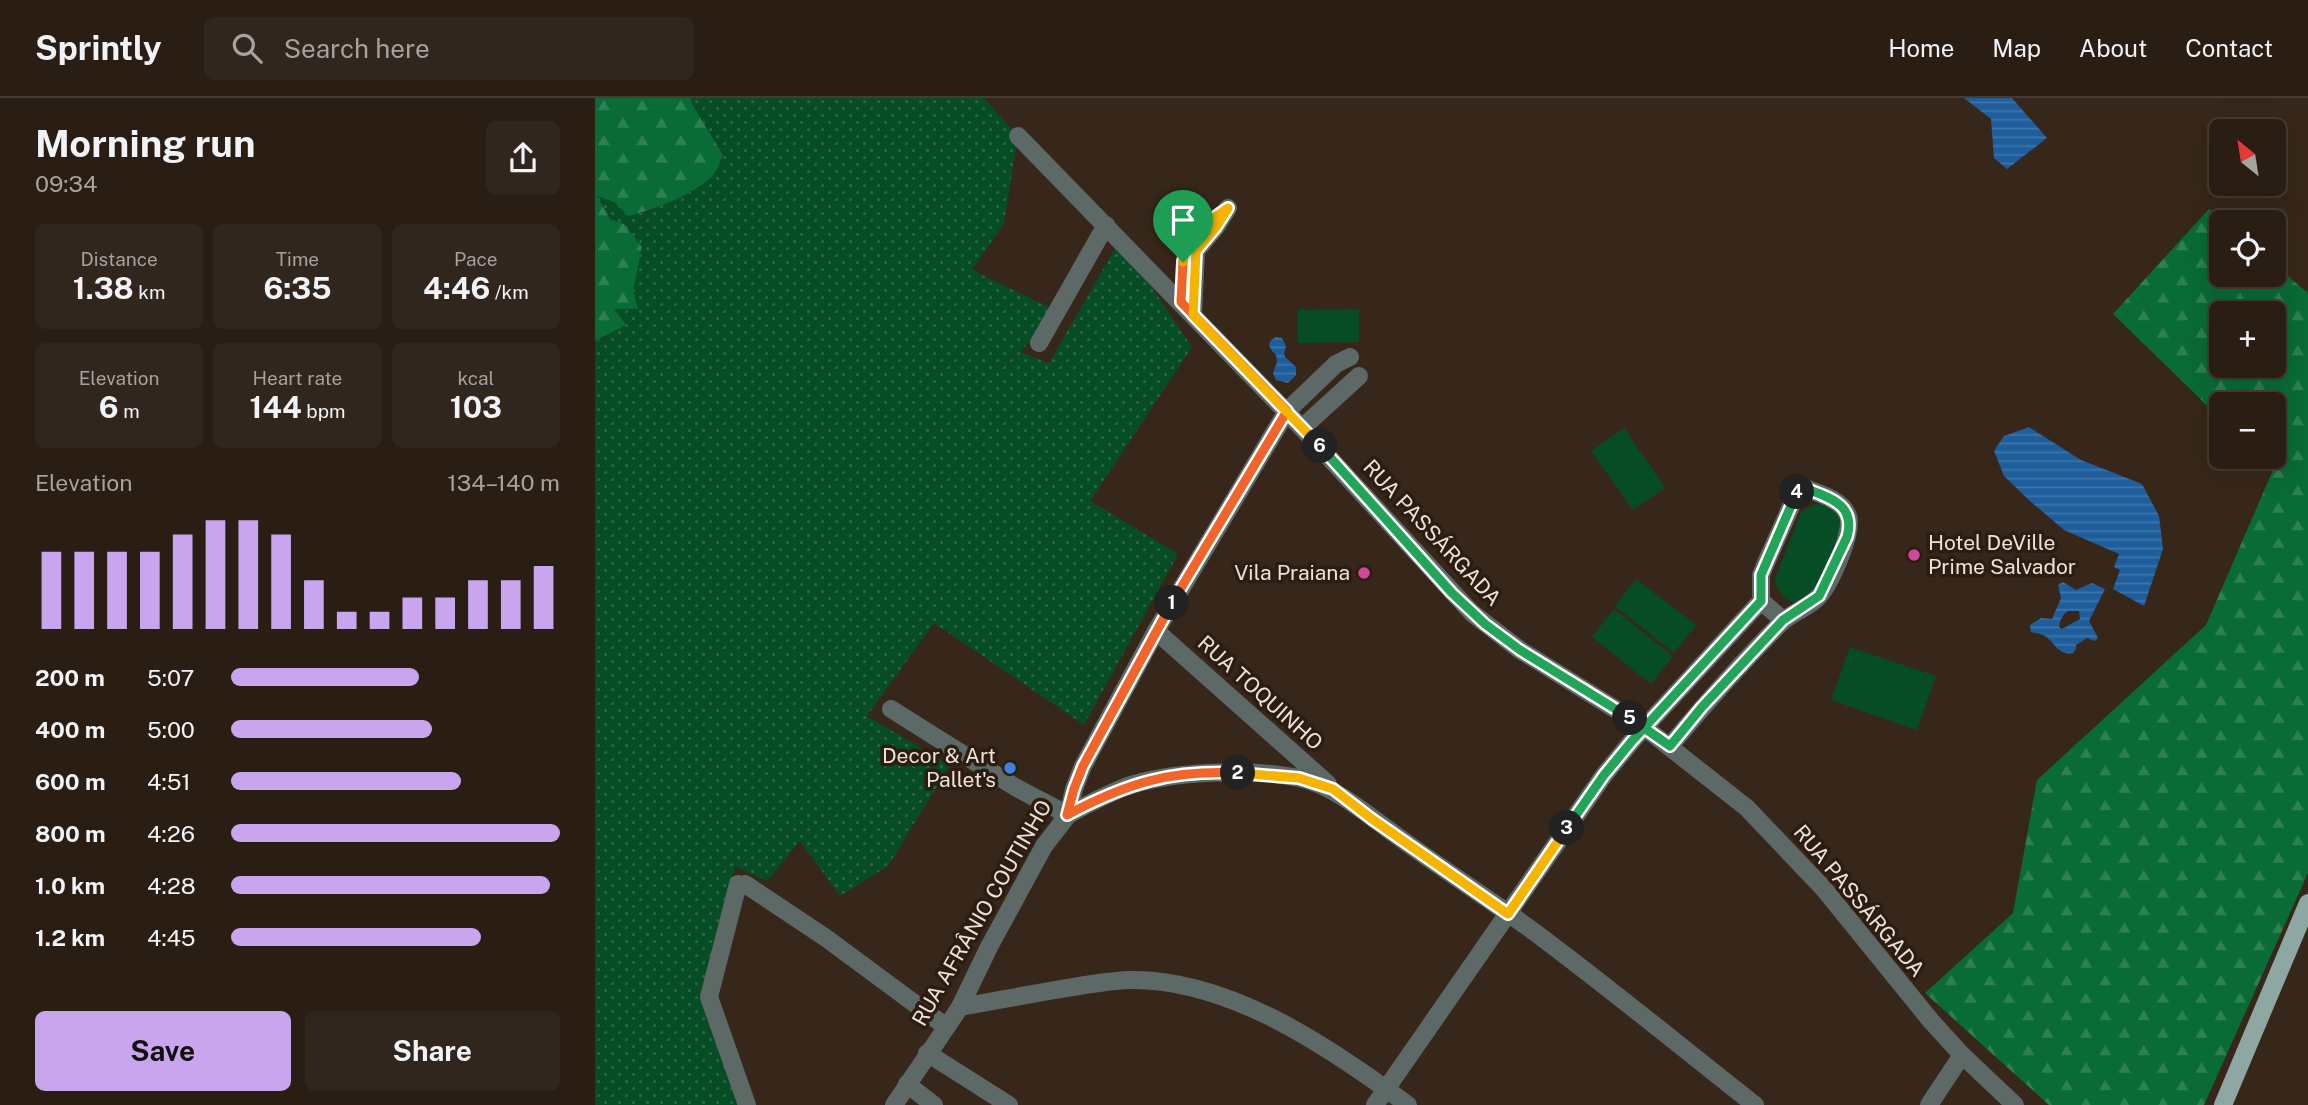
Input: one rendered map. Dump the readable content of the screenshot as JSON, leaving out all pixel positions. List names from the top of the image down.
{
  "streets": {
    "street": ["RUA PASSÁRGADA", "RUA TOQUINHO", "RUA AFRÂNIO COUTINHO"]
  },
  "crossings": [
    ["RUA PASSÁRGADA", "RUA AFRÂNIO COUTINHO"],
    ["RUA TOQUINHO", "RUA AFRÂNIO COUTINHO"]
  ],
  "places": ["Hotel DeVille Prime Salvador", "Vila Praiana", "Decor & Art Pallet's"],
  "north": "top left",
  "page": {
    "header": "Sprintly",
    "search": "Search here",
    "nav": [
      "Home",
      "Map",
      "About",
      "Contact"
    ],
    "heading": ["Morning run", "09:34"],
    "map_buttons": ["+", "−"],
    "stats": [
      ["Distance", "1.38 km"],
      ["Time", "6:35"],
      ["Pace", "4:46 /km"],
      ["Elevation", "6 m"],
      ["Heart rate", "144 bpm"],
      ["kcal", "103"]
    ],
    "pins": [
      "6",
      "4",
      "1",
      "5",
      "2",
      "3"
    ],
    "chart": ["Elevation", "134–140 m"],
    "list": [
      {
        "name": "200 m",
        "note": "5:07"
      },
      {
        "name": "400 m",
        "note": "5:00"
      },
      {
        "name": "600 m",
        "note": "4:51"
      },
      {
        "name": "800 m",
        "note": "4:26"
      },
      {
        "name": "1.0 km",
        "note": "4:28"
      },
      {
        "name": "1.2 km",
        "note": "4:45"
      }
    ],
    "buttons": ["Save", "Share"]
  }
}
